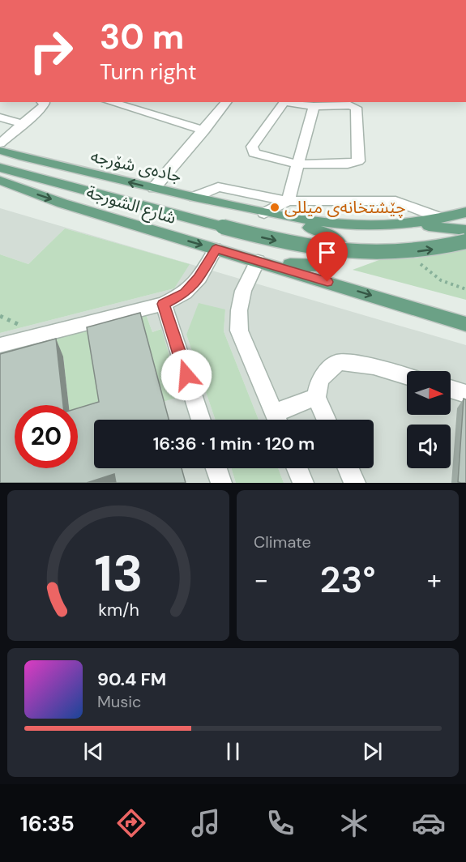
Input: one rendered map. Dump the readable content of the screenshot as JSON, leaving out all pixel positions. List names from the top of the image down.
{
  "streets": {
    "main road": ["جادەی شۆرجە", "شارع الشورجة"]
  },
  "places": ["چێشتخانەی میللی"],
  "north": "right",
  "page": {
    "turn": ["30 m", "Turn right"],
    "limit": "20",
    "trip": "16:36 · 1 min · 120 m",
    "tile": "Climate",
    "heat": ["−", "23°", "+"],
    "song": ["90.4 FM", "Music"],
    "tabs": "16:35",
    "gauge": ["13", "km/h"]
  }
}
